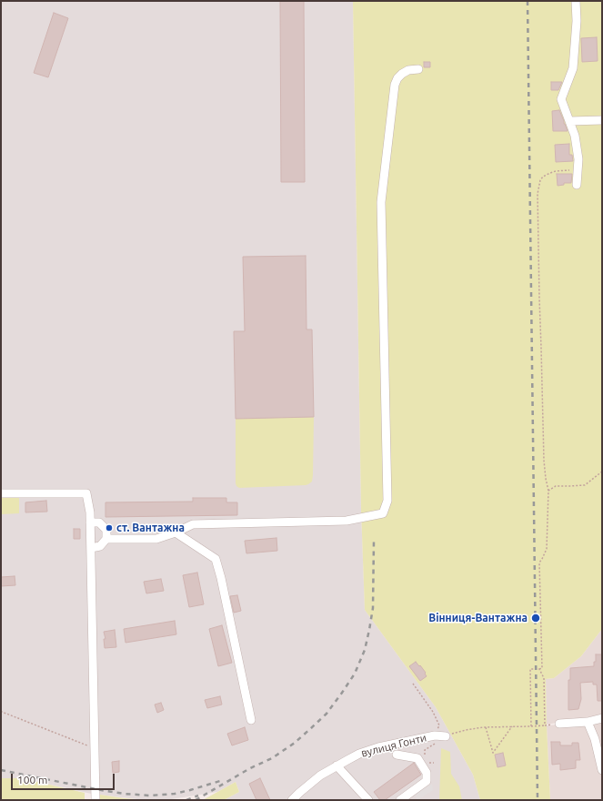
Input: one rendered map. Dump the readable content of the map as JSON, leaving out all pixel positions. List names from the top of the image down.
{
  "streets": {
    "street": ["вулиця Гонти"]
  },
  "places": ["ст. Вантажна", "Вінниця-Вантажна"],
  "scale_bar": "100 m"
}
